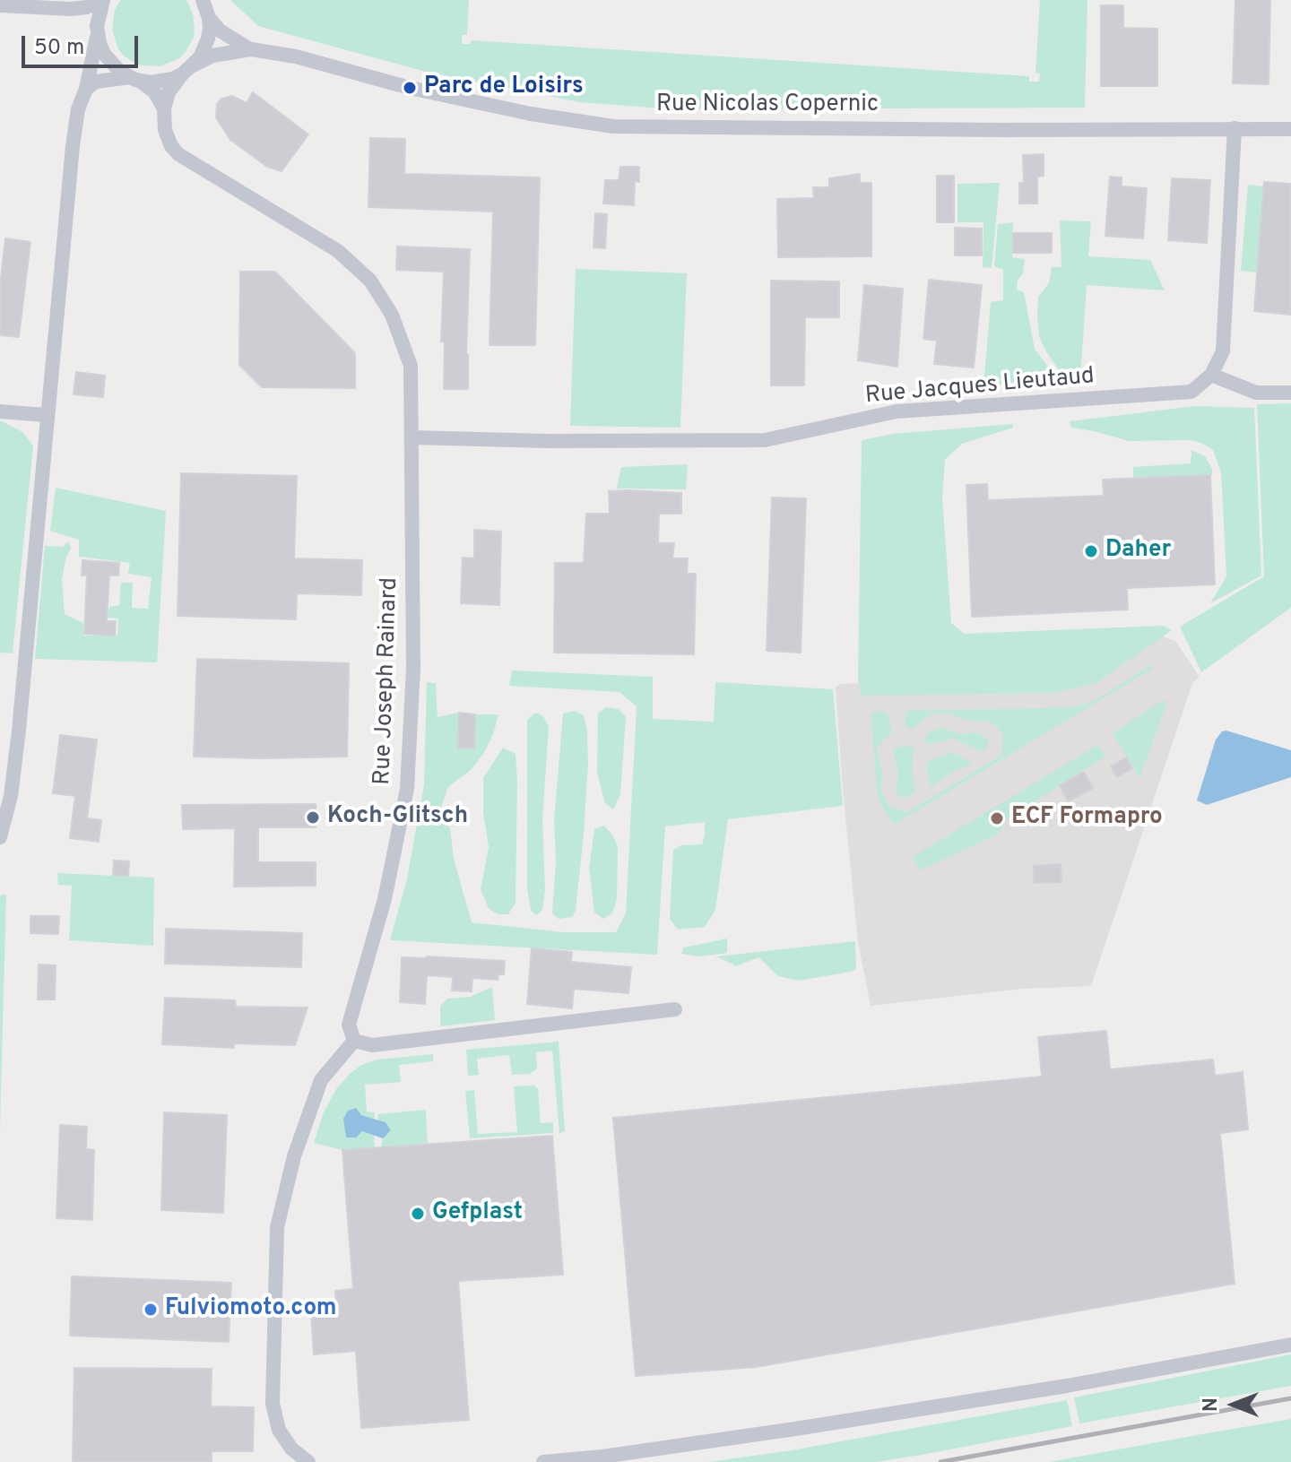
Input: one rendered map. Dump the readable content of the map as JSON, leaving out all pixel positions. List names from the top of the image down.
{
  "streets": {
    "street": ["Rue Nicolas Copernic", "Rue Jacques Lieutaud", "Rue Joseph Rainard"]
  },
  "crossings": [
    ["Rue Jacques Lieutaud", "Rue Joseph Rainard"]
  ],
  "places": [
    "Parc de Loisirs",
    "Daher",
    "Koch-Glitsch",
    "ECF Formapro",
    "Gefplast",
    "Fulviomoto.com"
  ],
  "scale_bar": "50 m",
  "north": "left"
}
